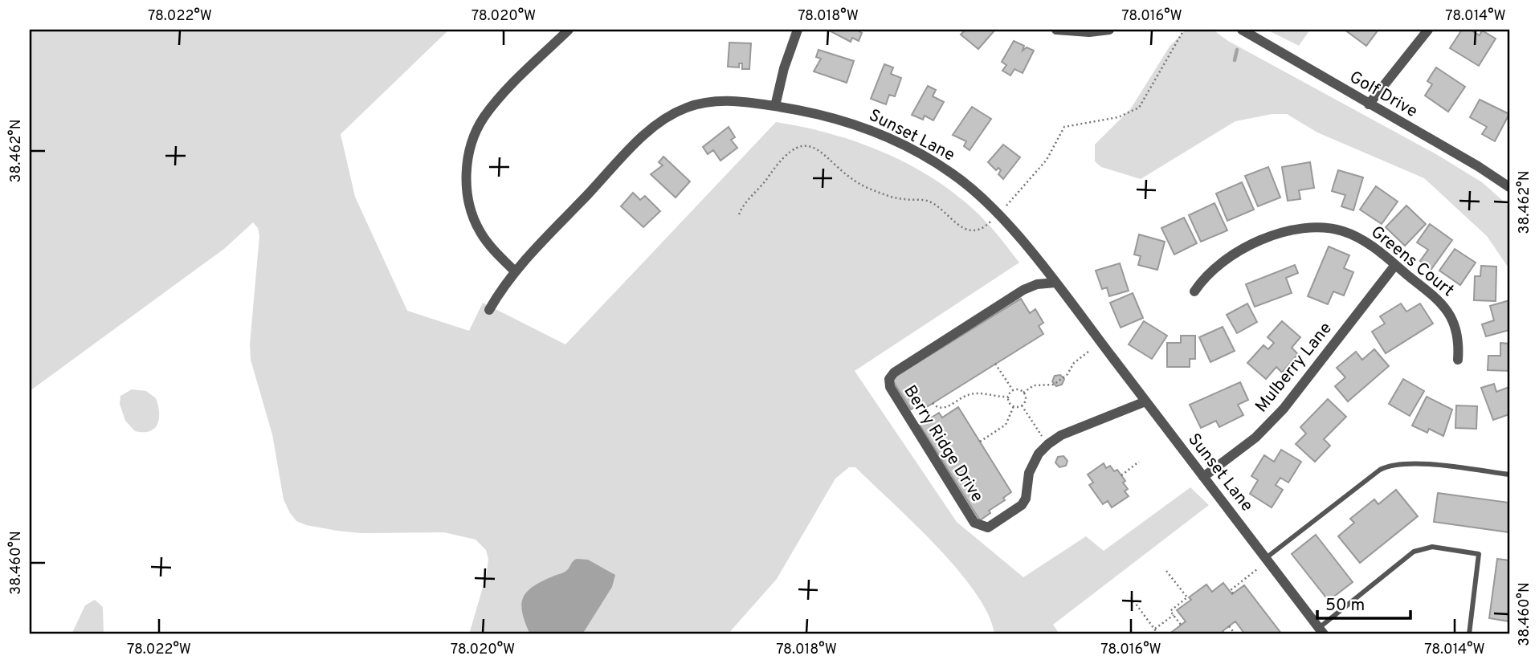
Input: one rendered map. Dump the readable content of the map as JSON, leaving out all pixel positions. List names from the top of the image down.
{
  "streets": {
    "street": [
      "Golf Drive",
      "Sunset Lane",
      "Greens Court",
      "Mulberry Lane",
      "Berry Ridge Drive"
    ]
  },
  "crossings": [
    ["Sunset Lane", "Mulberry Lane"],
    ["Sunset Lane", "Berry Ridge Drive"],
    ["Greens Court", "Mulberry Lane"]
  ],
  "scale_bar": "50 m",
  "coordinates": [
    "78.022°W",
    "78.020°W",
    "78.018°W",
    "78.016°W",
    "78.014°W",
    "38.462°N",
    "38.460°N"
  ]
}
